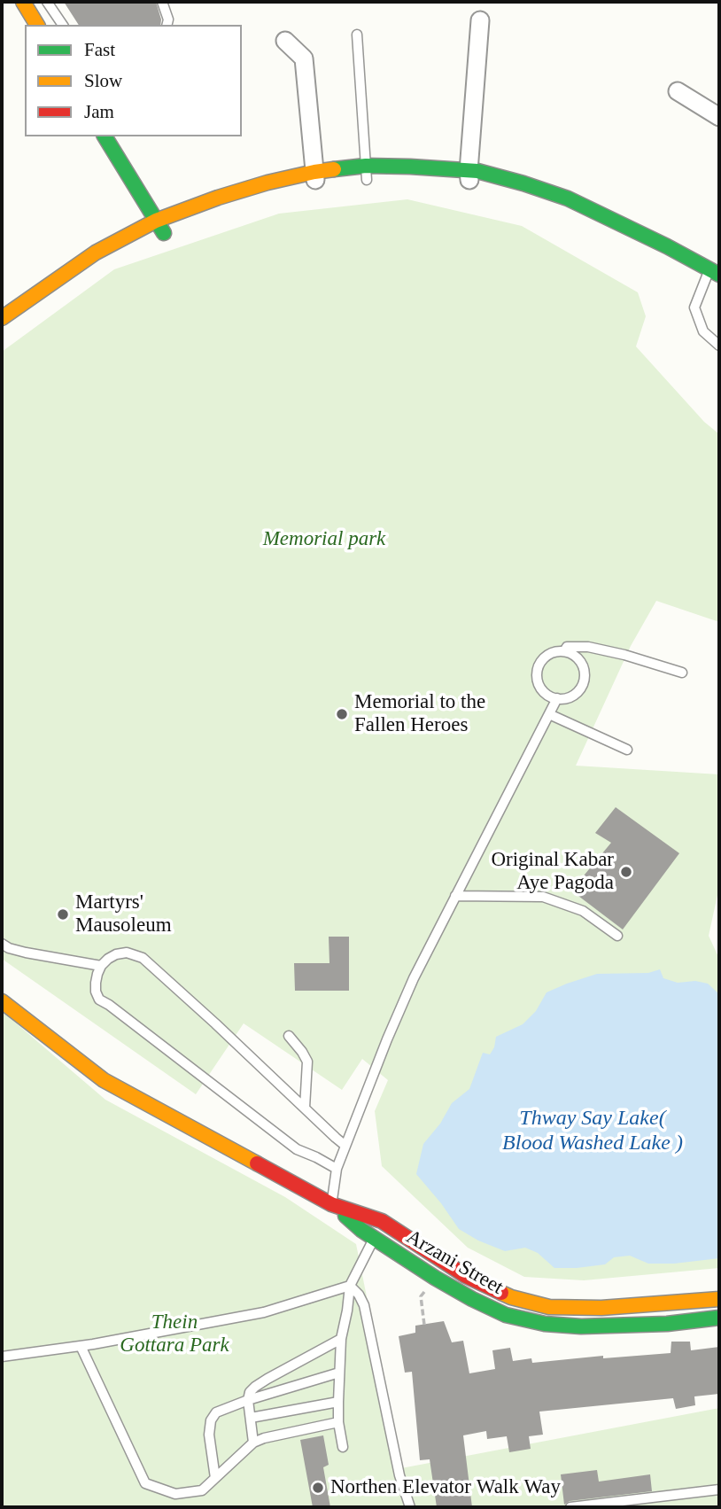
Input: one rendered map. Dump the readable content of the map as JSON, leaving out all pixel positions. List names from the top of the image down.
{
  "streets": {
    "main road": ["Arzani Street"]
  },
  "water": ["Thway Say Lake( Blood Washed Lake )"],
  "parks": ["Memorial park", "Thein Gottara Park"],
  "places": [
    "Memorial to the Fallen Heroes",
    "Original Kabar Aye Pagoda",
    "Martyrs' Mausoleum",
    "Northen Elevator Walk Way"
  ],
  "legend": ["Fast", "Slow", "Jam"]
}
